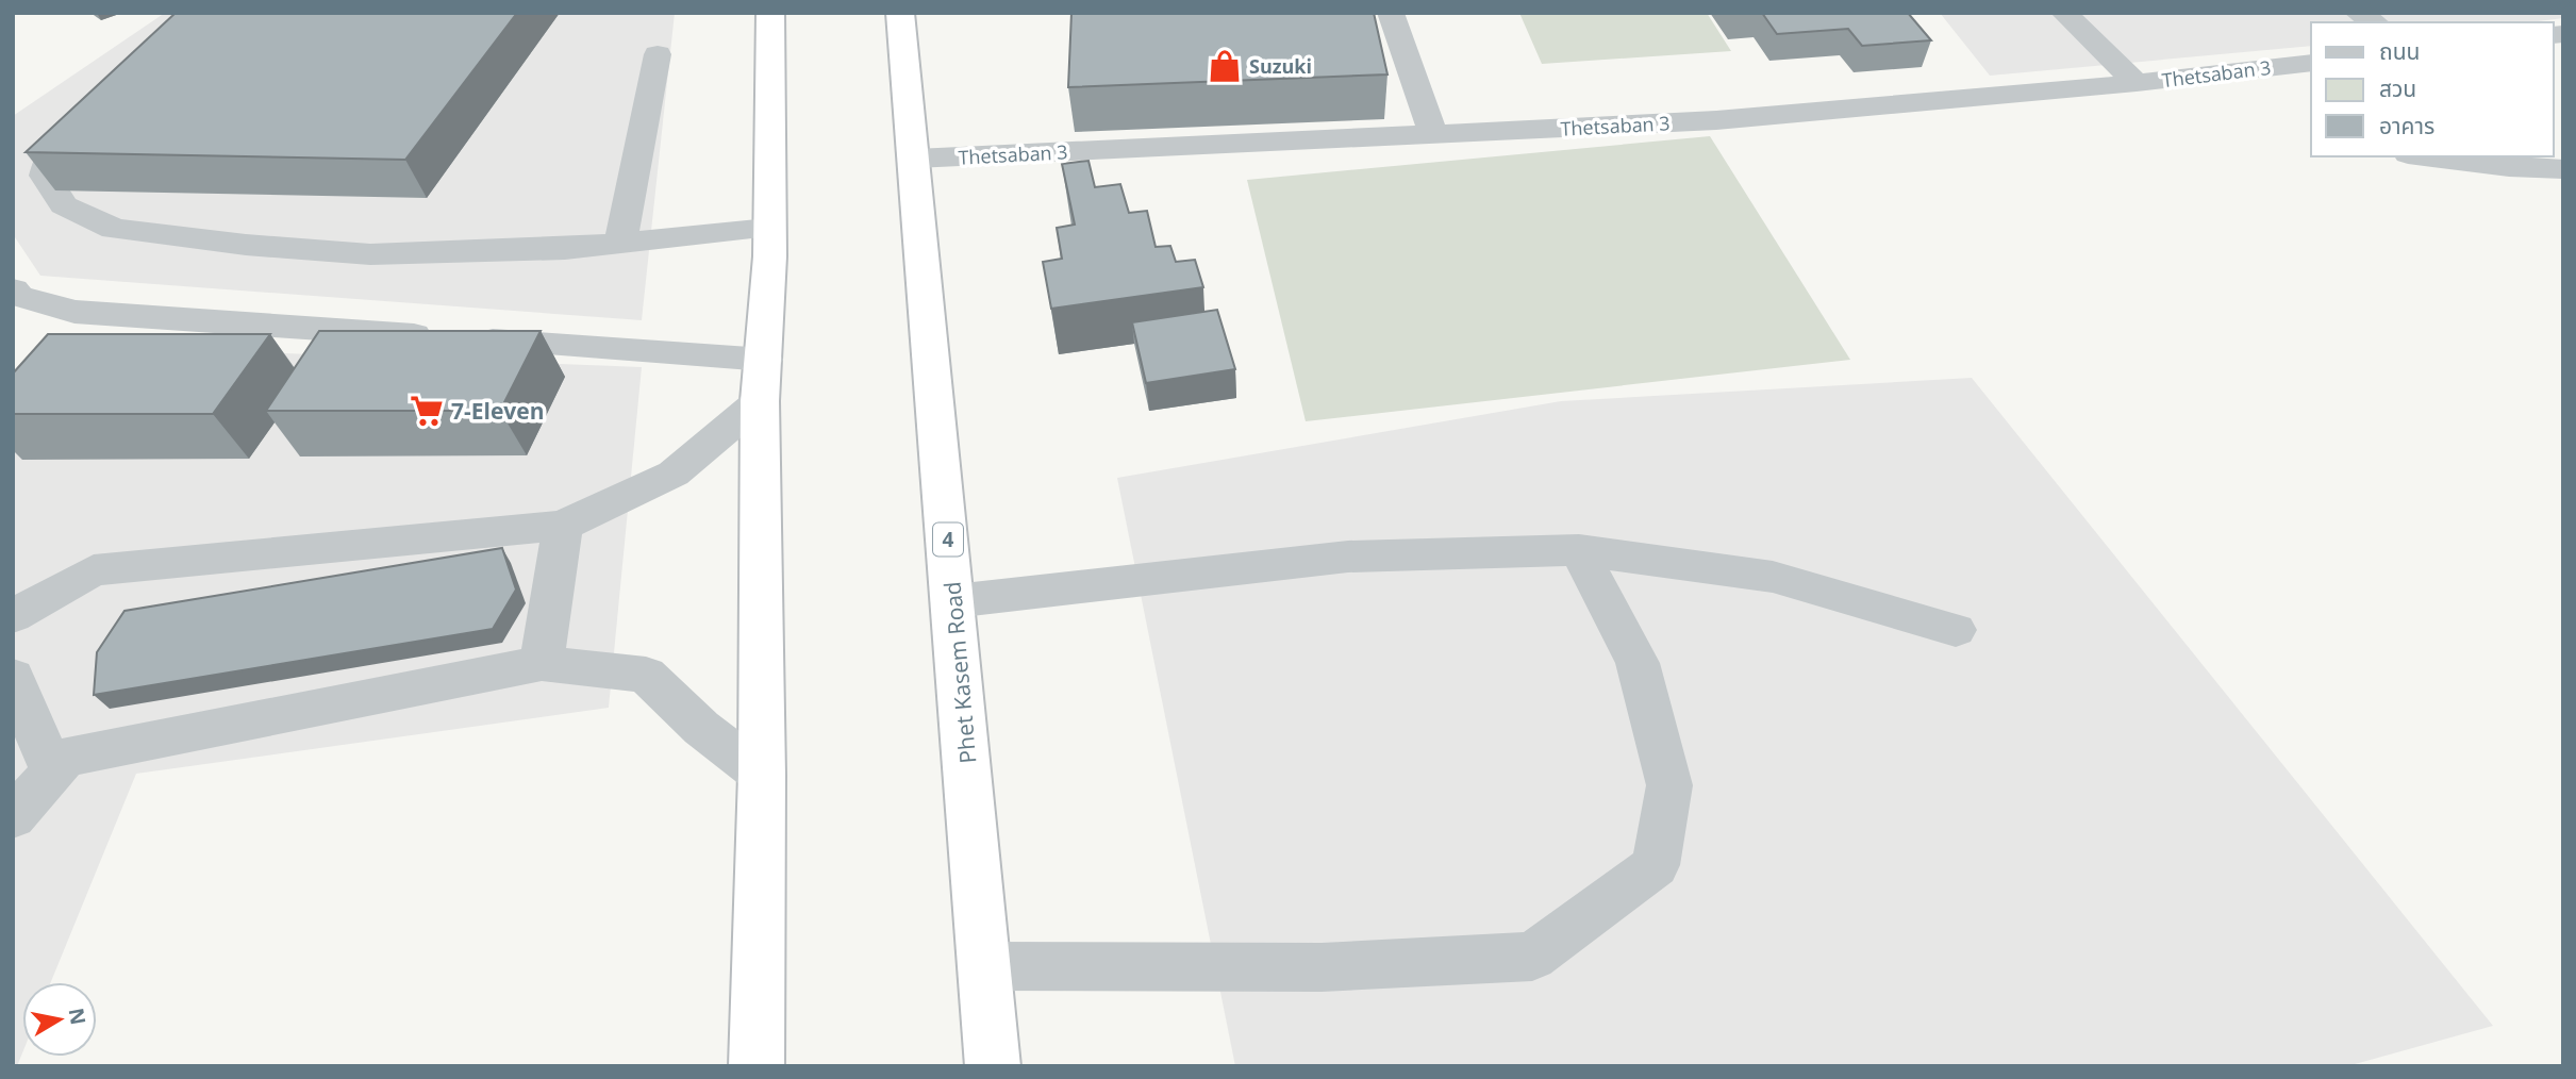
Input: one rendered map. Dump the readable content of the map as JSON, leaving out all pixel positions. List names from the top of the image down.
{
  "streets": {
    "highway": ["4", "Phet Kasem Road"],
    "street": ["Thetsaban 3"]
  },
  "crossings": [
    ["Thetsaban 3", "Phet Kasem Road"]
  ],
  "places": {
    "shop": ["Suzuki"],
    "supermarket": ["7-Eleven"]
  },
  "legend": ["ถนน", "สวน", "อาคาร"],
  "north": "right"
}
